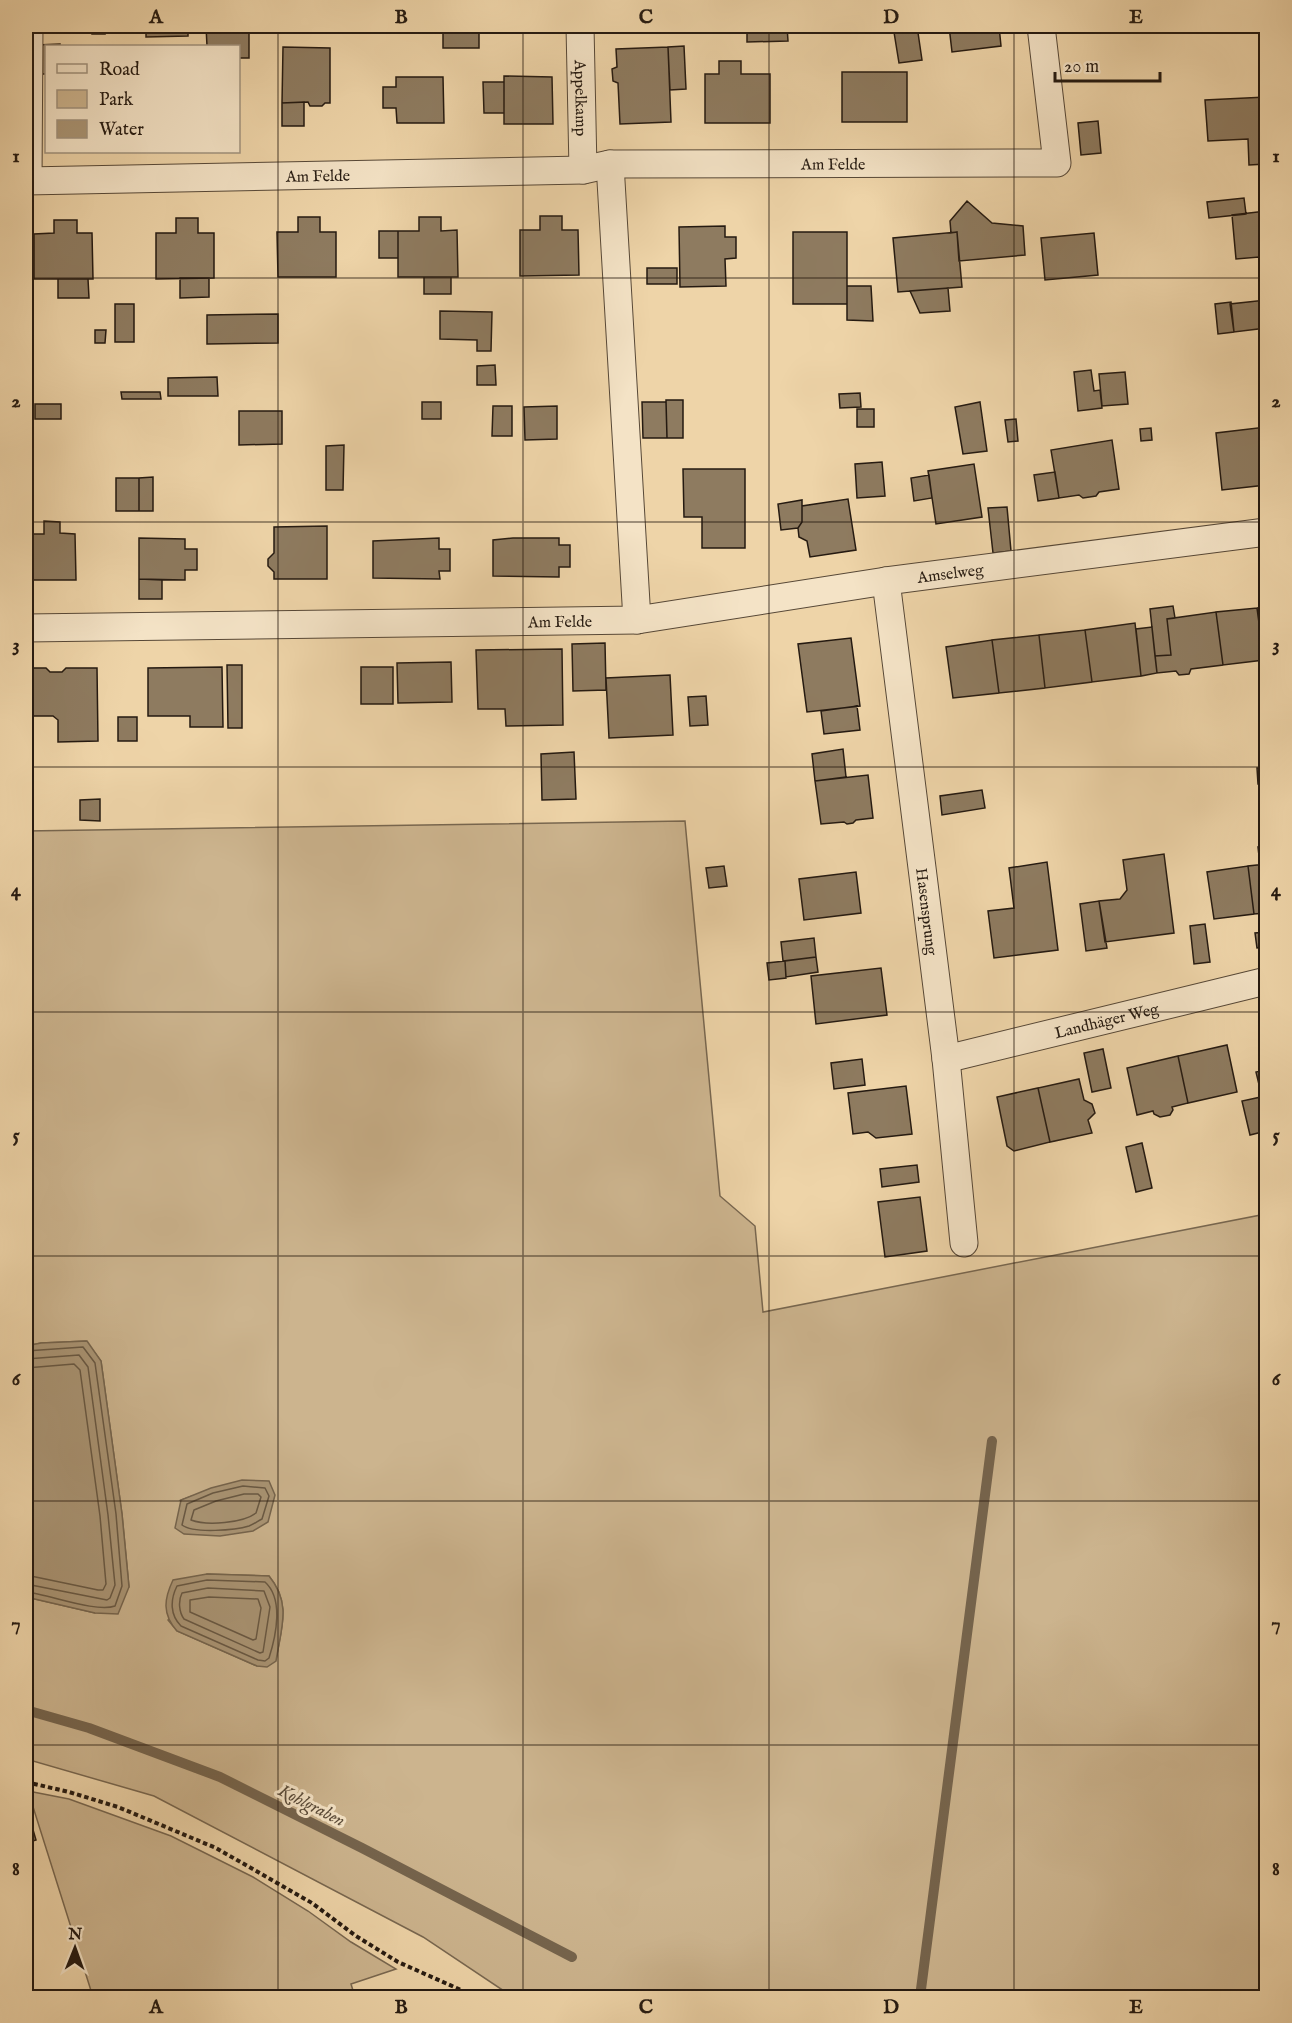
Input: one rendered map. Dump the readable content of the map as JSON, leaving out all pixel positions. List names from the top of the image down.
{
  "streets": {
    "street": [
      "Appelkamp",
      "Am Felde",
      "Amselweg",
      "Hasensprung",
      "Landhäger Weg"
    ]
  },
  "crossings": [
    ["Appelkamp", "Am Felde"],
    ["Am Felde", "Amselweg"],
    ["Amselweg", "Hasensprung"],
    ["Hasensprung", "Landhäger Weg"]
  ],
  "water": ["Kohlgraben"],
  "legend": ["Road", "Park", "Water"],
  "scale_bar": "20 m",
  "north": "top",
  "grid": {
    "columns": [
      "A",
      "B",
      "C",
      "D",
      "E"
    ],
    "rows": [
      "1",
      "2",
      "3",
      "4",
      "5",
      "6",
      "7",
      "8"
    ]
  }
}
